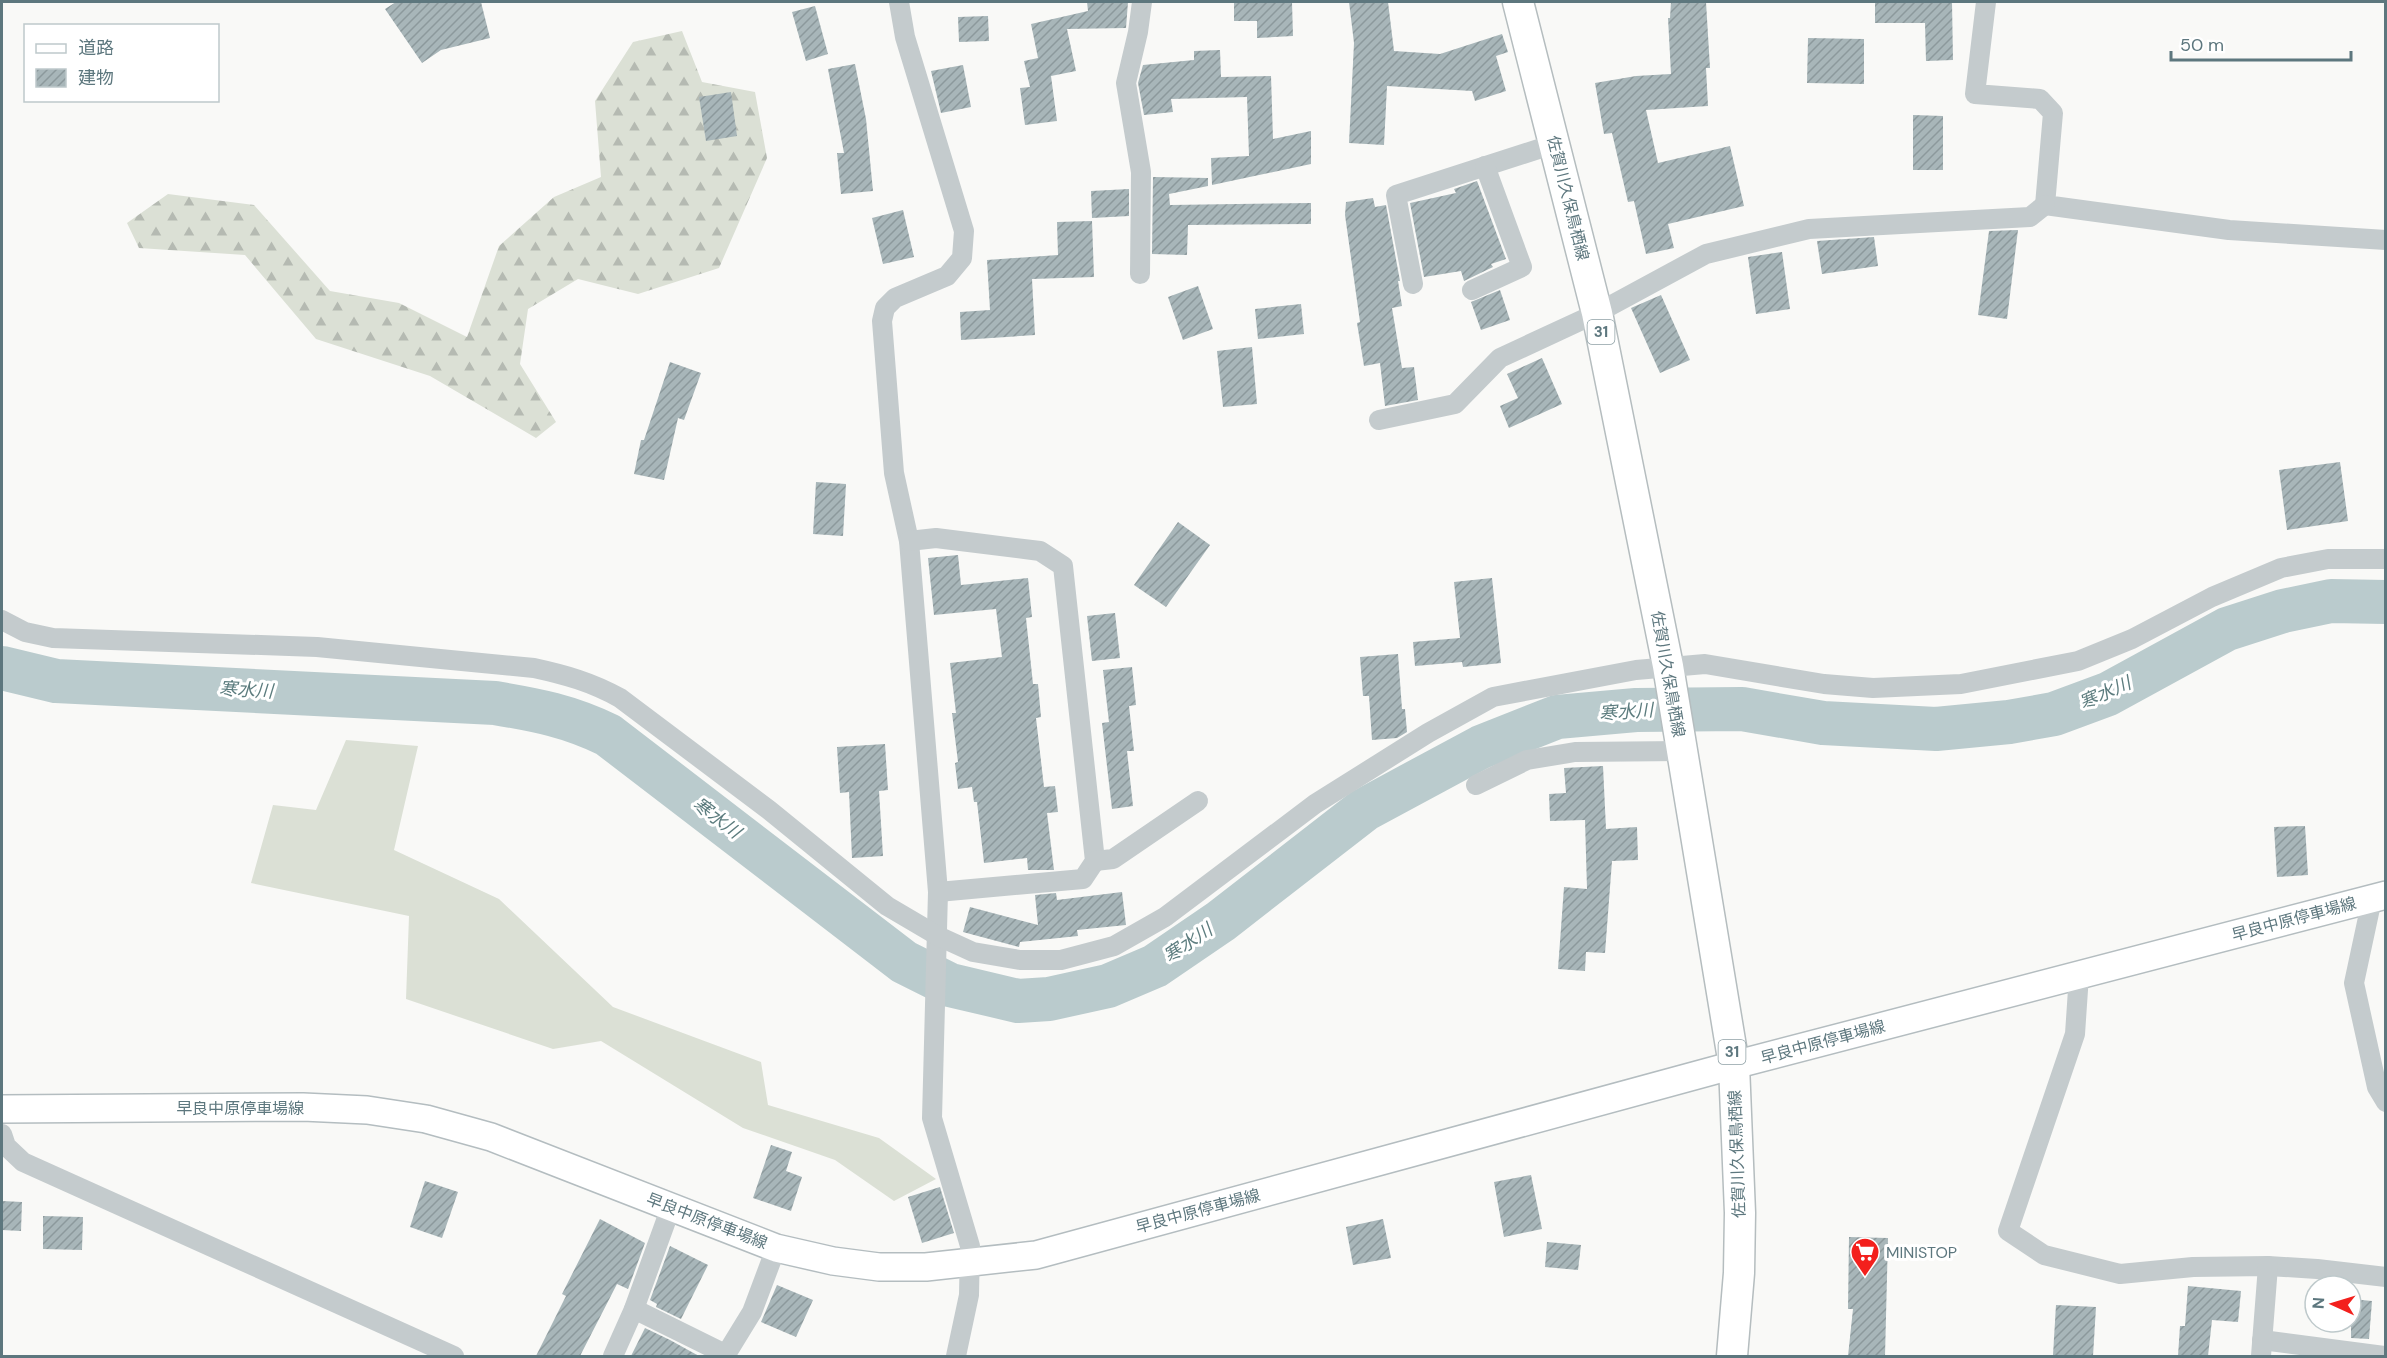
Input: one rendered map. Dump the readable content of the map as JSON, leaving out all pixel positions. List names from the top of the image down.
{
  "streets": {
    "main road": ["佐賀川久保鳥栖線", "31", "早良中原停車場線"]
  },
  "crossings": [
    ["佐賀川久保鳥栖線", "早良中原停車場線"]
  ],
  "water": ["寒水川"],
  "places": {
    "supermarket": ["MINISTOP"]
  },
  "legend": ["道路", "建物"],
  "scale_bar": "50 m",
  "north": "left"
}
